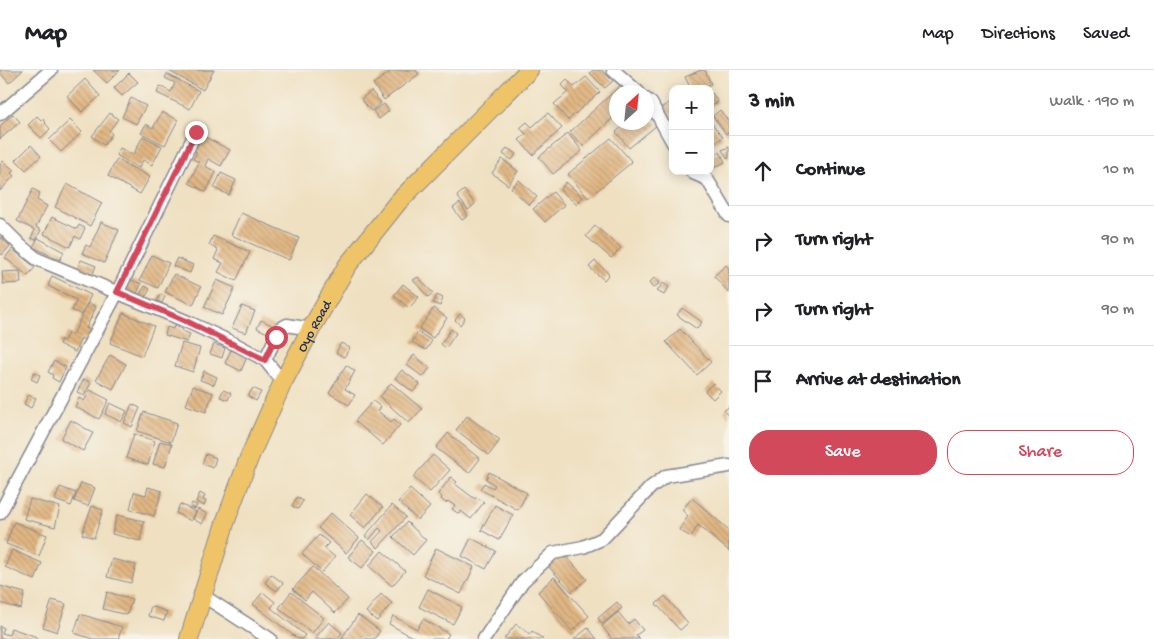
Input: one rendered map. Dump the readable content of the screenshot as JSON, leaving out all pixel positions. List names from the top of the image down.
{
  "streets": {
    "highway": ["Oyo Road"]
  },
  "north": "top right",
  "page": {
    "header": "Map",
    "nav": ["Map", "Directions", "Saved"],
    "heading": ["3 min", "Walk · 190 m"],
    "map_buttons": ["+", "−"],
    "list": [
      ["Continue", "10 m"],
      ["Turn right", "90 m"],
      ["Turn right", "90 m"],
      "Arrive at destination"
    ],
    "buttons": ["Save", "Share"]
  }
}
